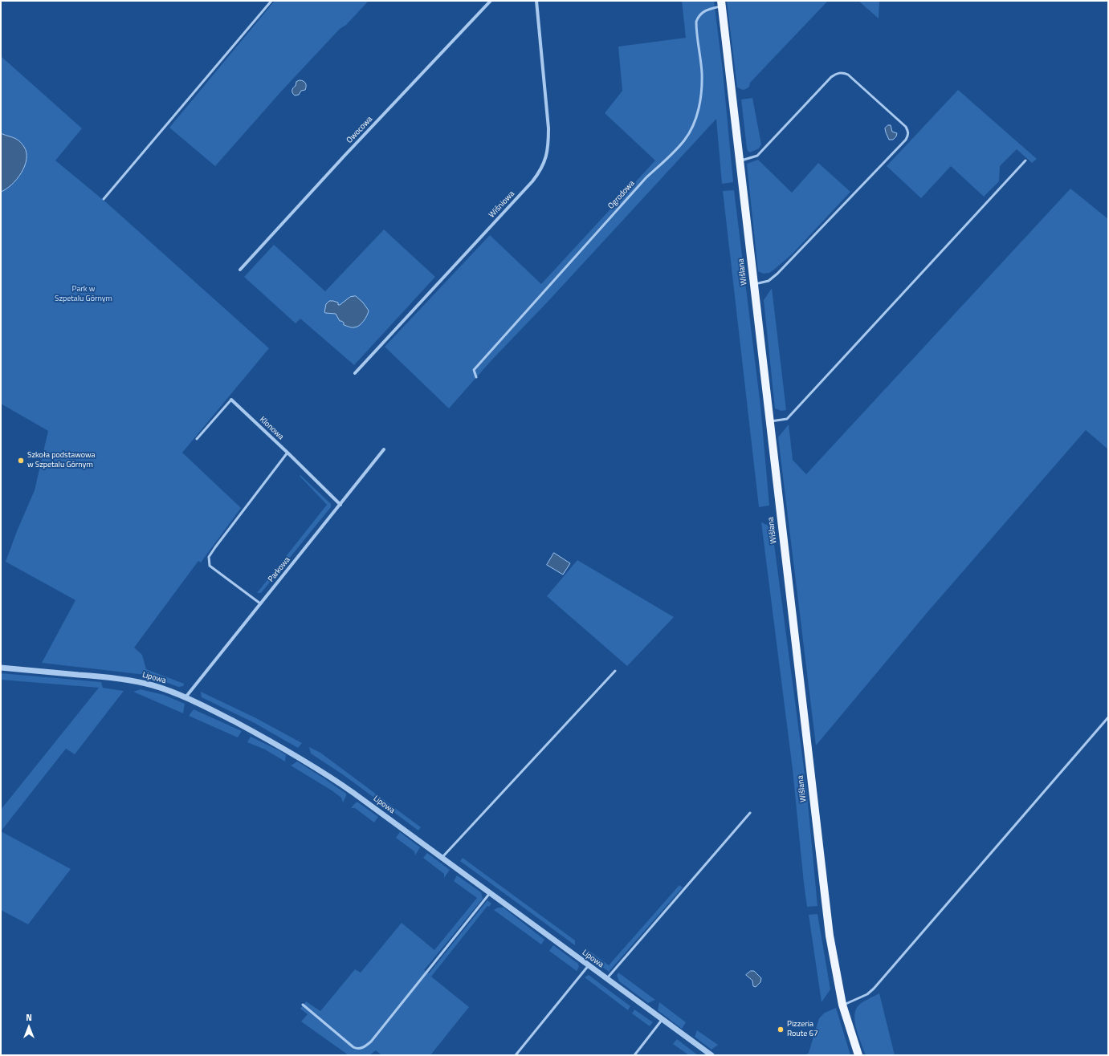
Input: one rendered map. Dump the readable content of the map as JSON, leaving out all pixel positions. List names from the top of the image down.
{
  "streets": {
    "main road": ["Wiślana"],
    "street": [
      "Owocowa",
      "Wiśniowa",
      "Klonowa",
      "Parkowa",
      "Lipowa"
    ],
    "lane": ["Ogrodowa"]
  },
  "crossings": [
    ["Ogrodowa", "Wiślana"],
    ["Klonowa", "Parkowa"],
    ["Parkowa", "Lipowa"]
  ],
  "parks": ["Park w Szpetalu Górnym"],
  "places": ["Szkoła podstawowa w Szpetalu Górnym", "Pizzeria Route 67"],
  "north": "top"
}
